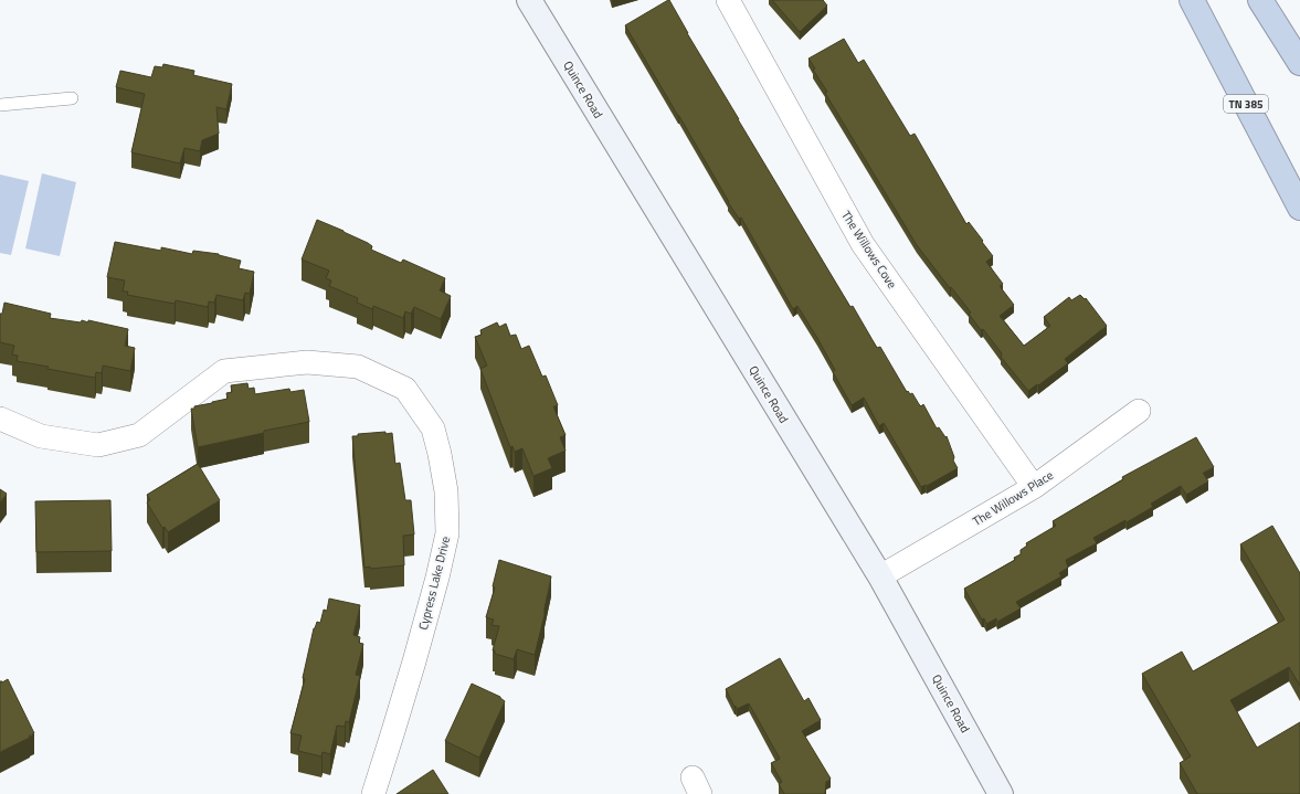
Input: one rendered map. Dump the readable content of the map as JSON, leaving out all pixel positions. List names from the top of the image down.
{
  "streets": {
    "highway": ["TN 385"],
    "main road": ["Quince Road"],
    "street": ["The Willows Cove", "The Willows Place", "Cypress Lake Drive"]
  },
  "crossings": [
    ["Quince Road", "The Willows Place"],
    ["The Willows Cove", "The Willows Place"]
  ]
}
